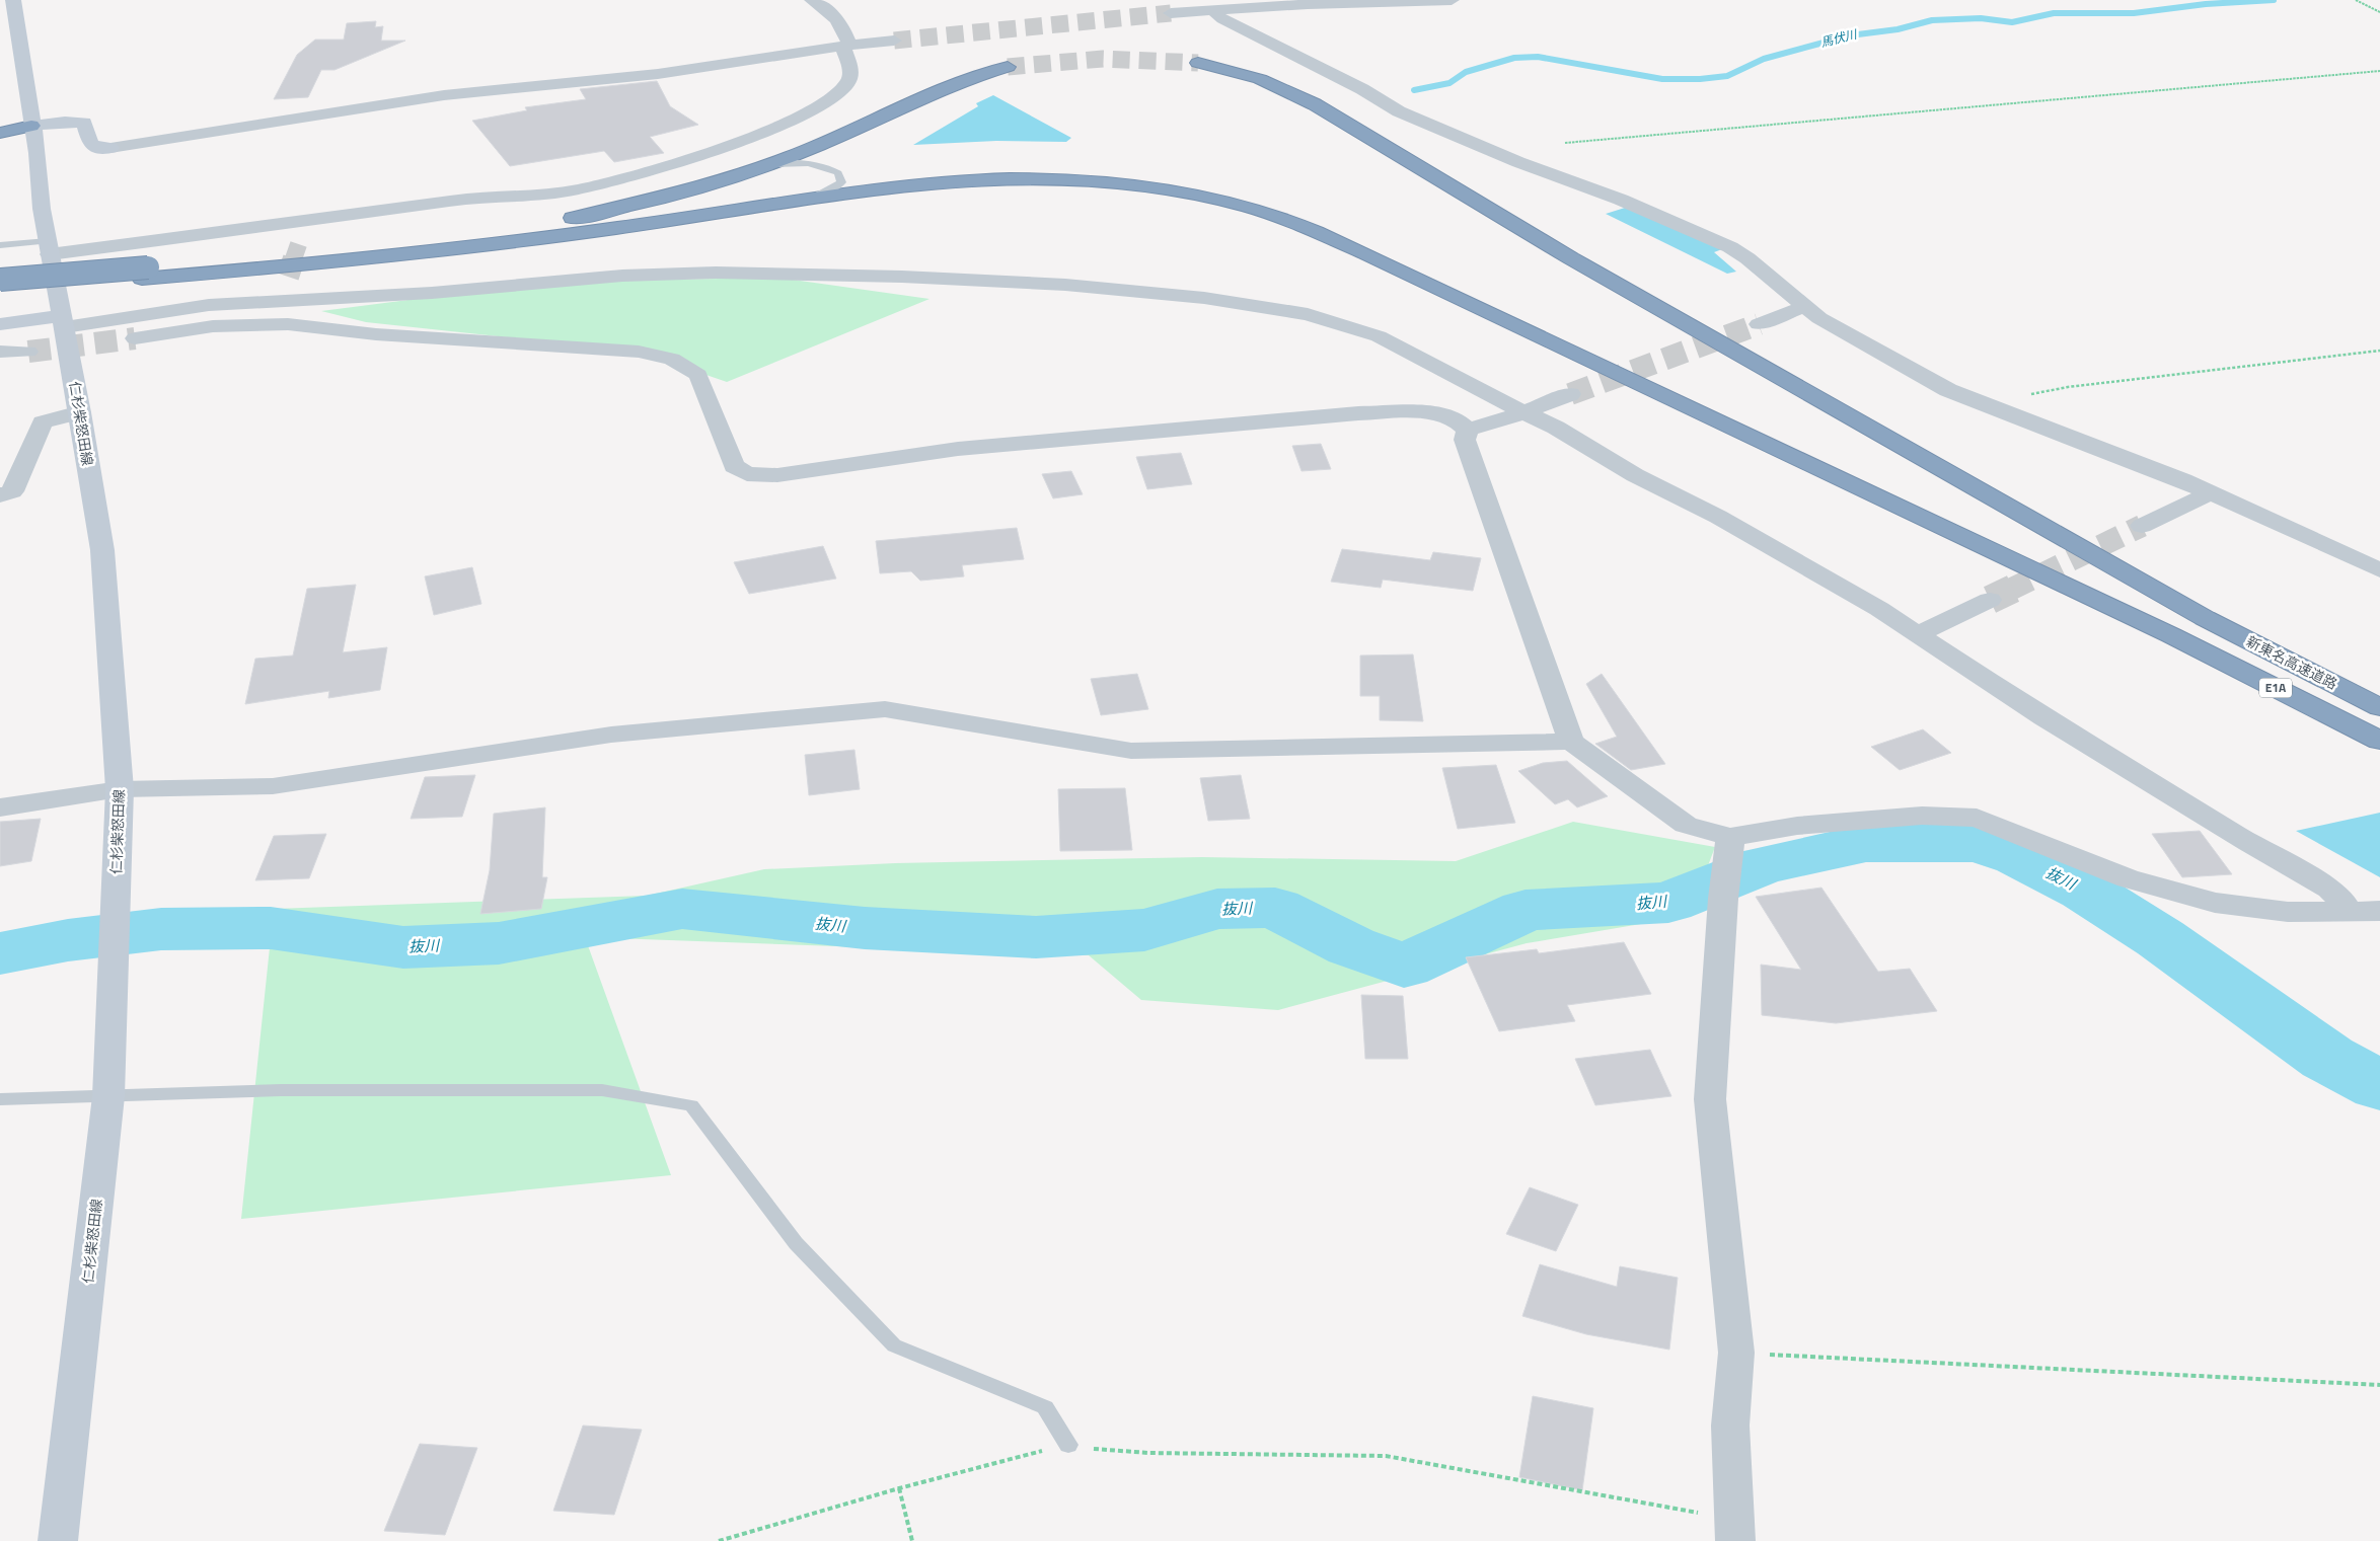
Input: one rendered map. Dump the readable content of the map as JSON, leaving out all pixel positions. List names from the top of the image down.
{
  "streets": {
    "highway": ["新東名高速道路", "E1A"],
    "main road": ["仁杉柴怒田線"]
  },
  "water": ["馬伏川", "抜川"]
}
